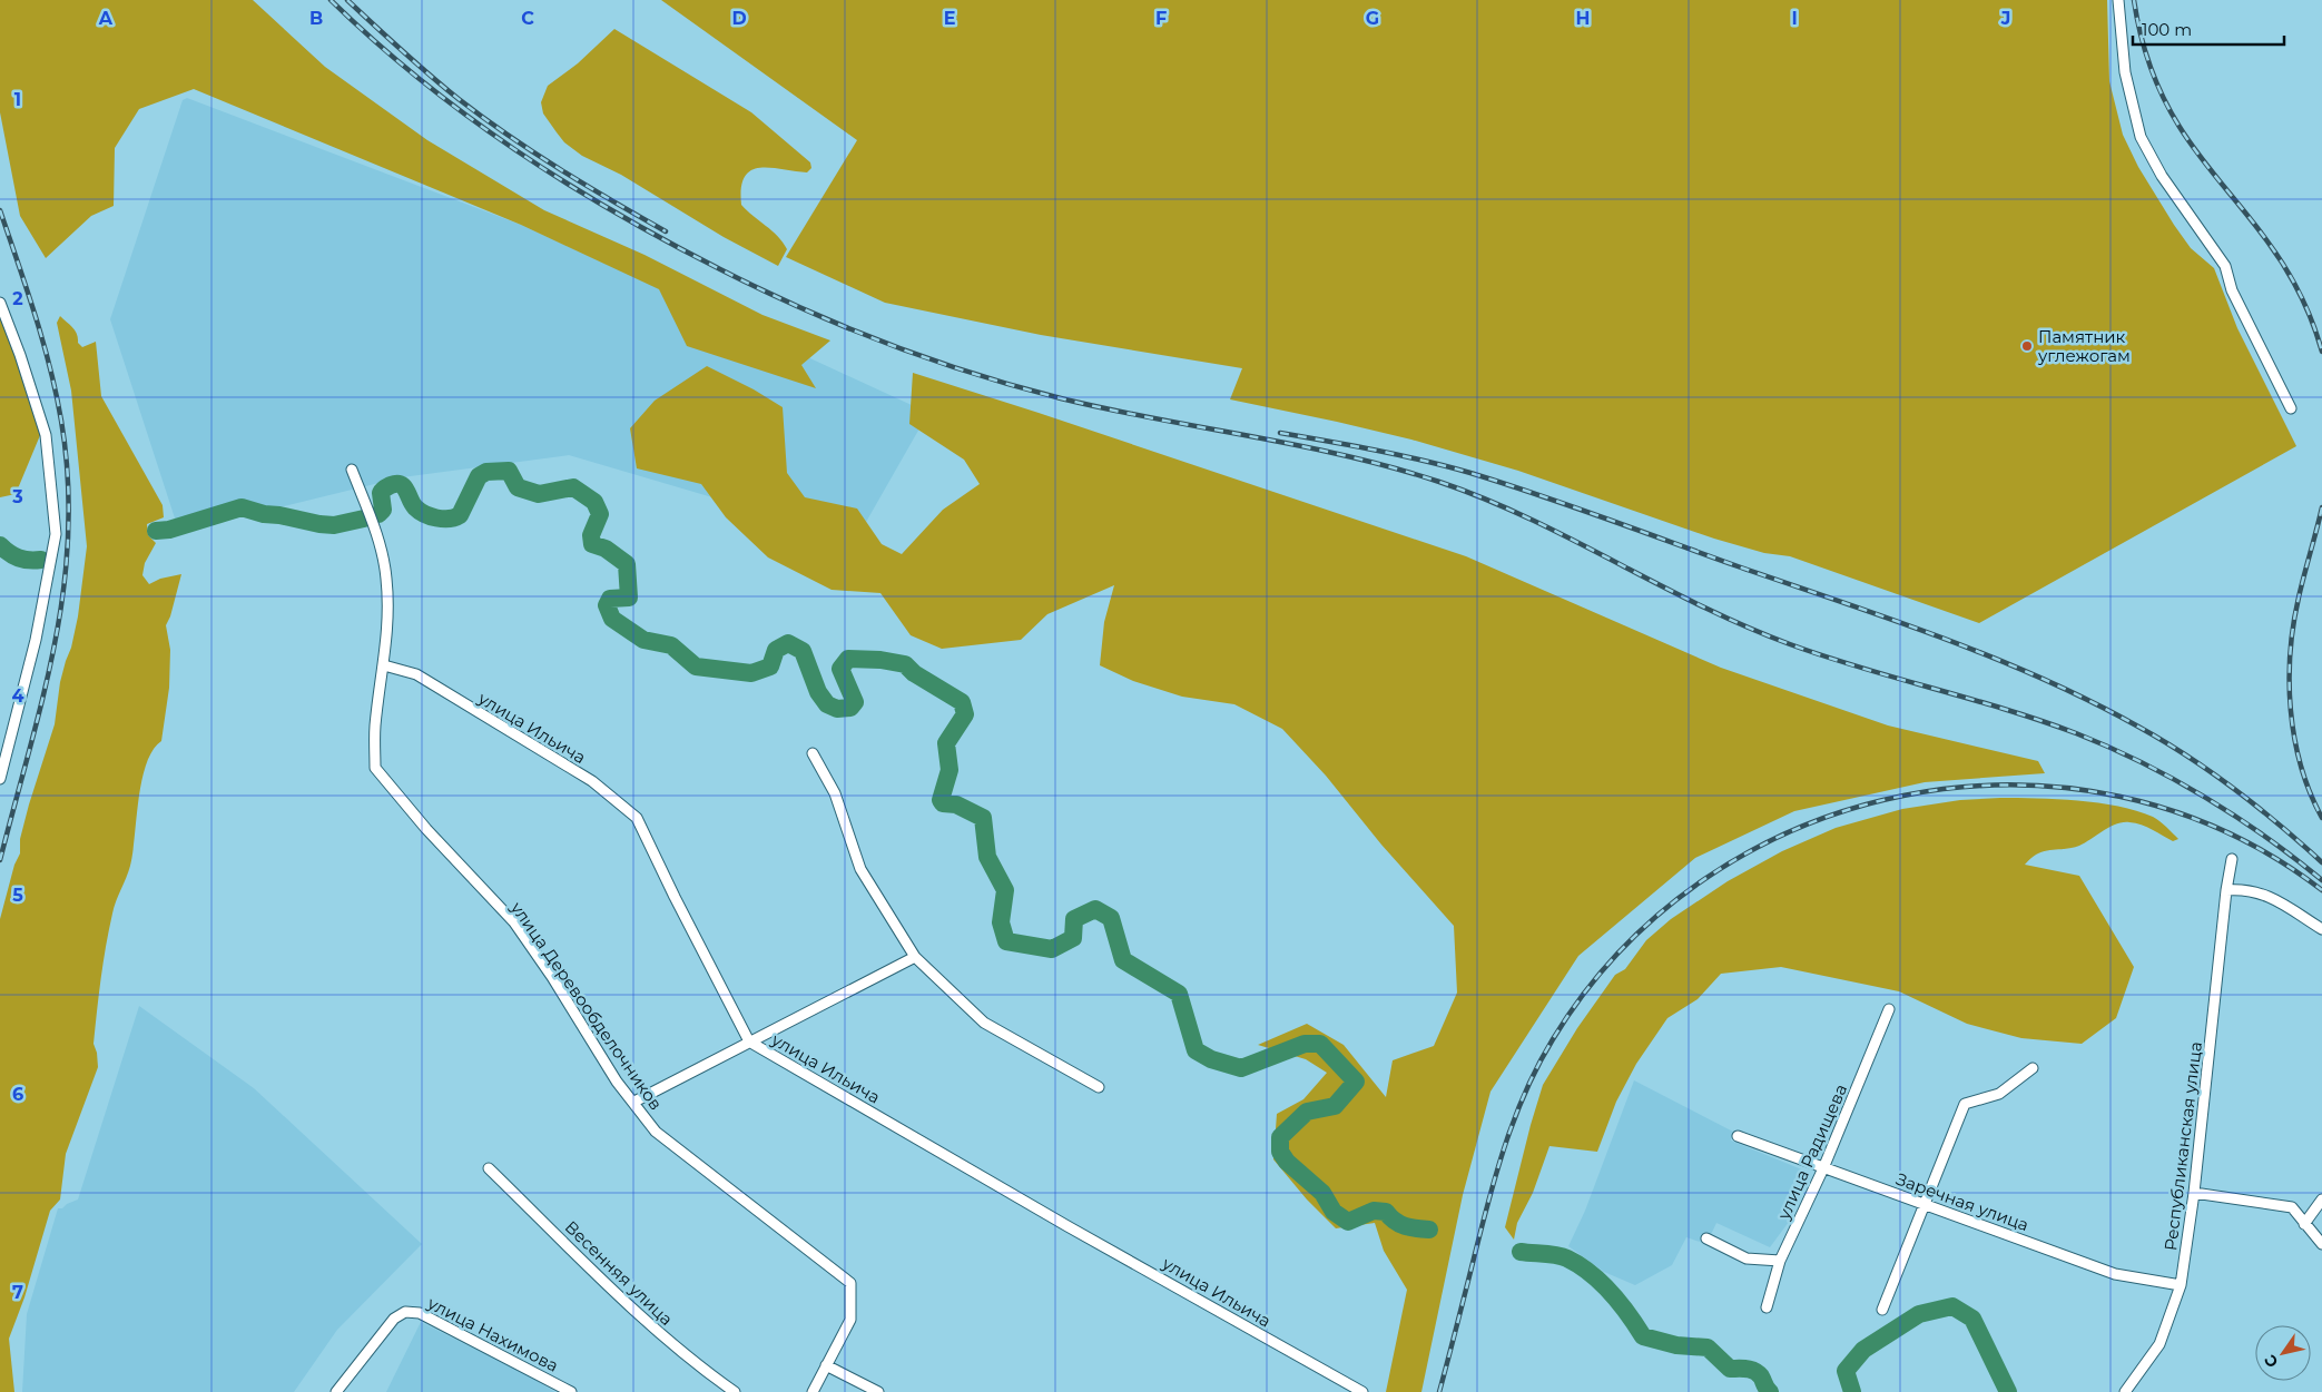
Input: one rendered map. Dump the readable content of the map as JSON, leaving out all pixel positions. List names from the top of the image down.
{
  "streets": {
    "street": [
      "улица Ильича",
      "улица Деревообделочников",
      "Республиканская улица",
      "улица Радищева",
      "Заречная улица",
      "Весенняя улица",
      "улица Нахимова"
    ]
  },
  "crossings": [
    ["улица Ильича", "улица Деревообделочников"],
    ["Республиканская улица", "Заречная улица"],
    ["улица Радищева", "Заречная улица"]
  ],
  "places": ["Памятник углежогам"],
  "scale_bar": "100 m",
  "north": "bottom left",
  "grid": {
    "columns": [
      "A",
      "B",
      "C",
      "D",
      "E",
      "F",
      "G",
      "H",
      "I",
      "J"
    ],
    "rows": [
      "1",
      "2",
      "3",
      "4",
      "5",
      "6",
      "7"
    ]
  }
}
